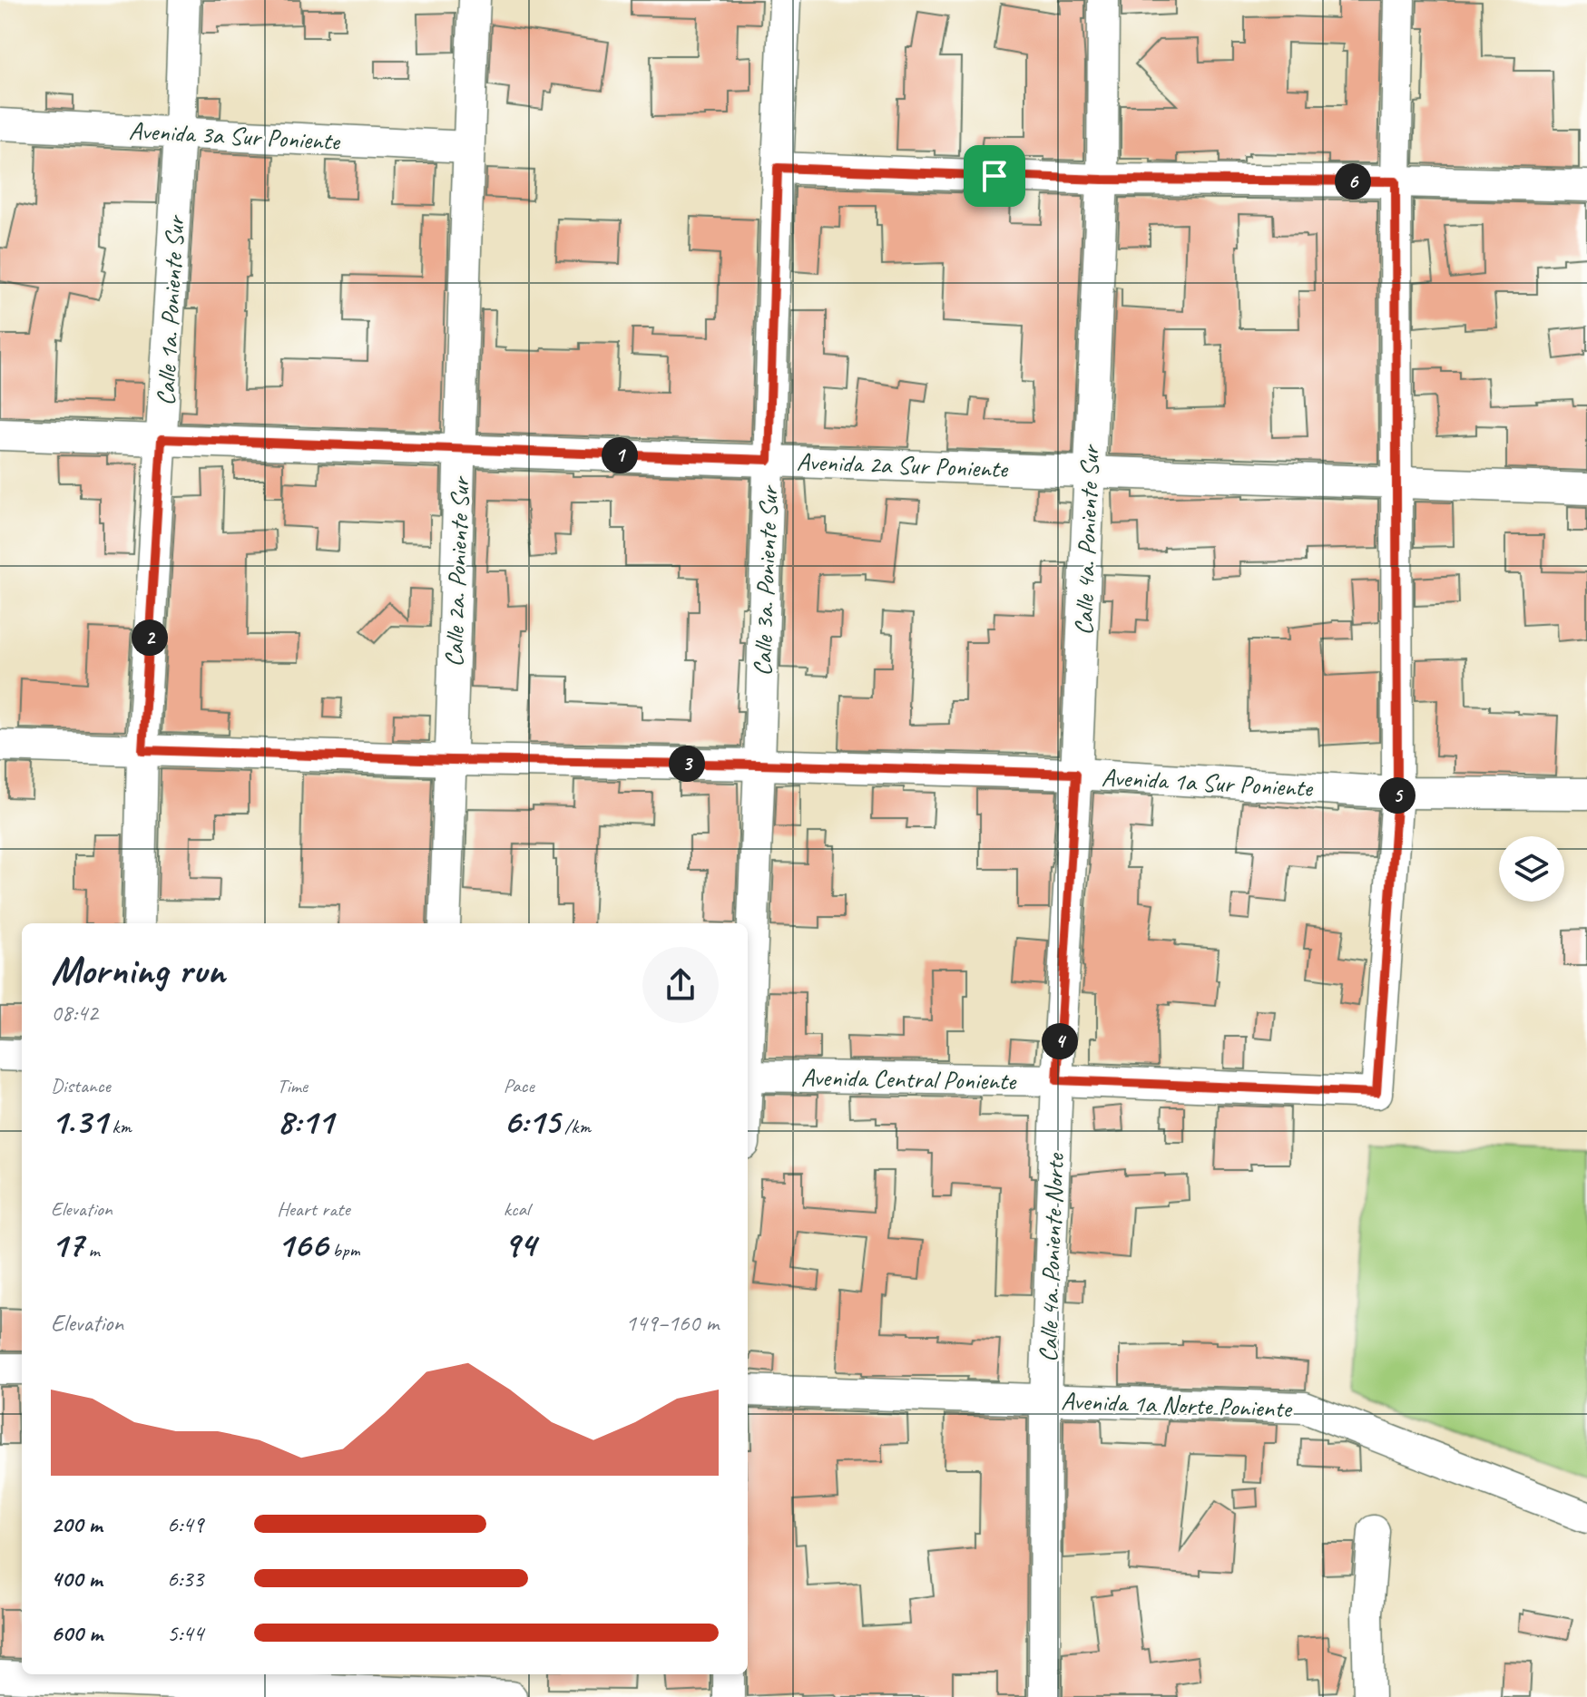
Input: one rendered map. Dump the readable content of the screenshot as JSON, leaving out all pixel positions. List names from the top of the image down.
{
  "streets": {
    "street": [
      "Avenida 3a Sur Poniente",
      "Calle 1a. Poniente Sur",
      "Avenida 2a Sur Poniente",
      "Calle 4a. Poniente Sur",
      "Calle 2a. Poniente Sur",
      "Calle 3a. Poniente Sur",
      "Avenida 1a Sur Poniente",
      "Avenida Central Poniente",
      "Calle 4a. Poniente Norte",
      "Avenida 1a Norte Poniente"
    ]
  },
  "crossings": [
    ["Avenida 3a Sur Poniente", "Calle 1a. Poniente Sur"],
    ["Avenida 3a Sur Poniente", "Calle 2a. Poniente Sur"],
    ["Calle 1a. Poniente Sur", "Avenida 2a Sur Poniente"],
    ["Calle 1a. Poniente Sur", "Avenida 1a Sur Poniente"],
    ["Avenida 2a Sur Poniente", "Calle 4a. Poniente Sur"],
    ["Avenida 2a Sur Poniente", "Calle 2a. Poniente Sur"],
    ["Avenida 2a Sur Poniente", "Calle 3a. Poniente Sur"],
    ["Calle 4a. Poniente Sur", "Avenida 1a Sur Poniente"],
    ["Calle 4a. Poniente Sur", "Avenida Central Poniente"],
    ["Calle 4a. Poniente Sur", "Calle 4a. Poniente Norte"],
    ["Calle 2a. Poniente Sur", "Avenida 1a Sur Poniente"],
    ["Calle 3a. Poniente Sur", "Avenida 1a Sur Poniente"],
    ["Avenida 1a Sur Poniente", "Avenida Central Poniente"],
    ["Avenida Central Poniente", "Calle 4a. Poniente Norte"],
    ["Calle 4a. Poniente Norte", "Avenida 1a Norte Poniente"]
  ],
  "page": {
    "pins": [
      "6",
      "1",
      "2",
      "3",
      "5",
      "4"
    ],
    "heading": ["Morning run", "08:42"],
    "stats": [
      ["Distance", "1.31 km"],
      ["Time", "8:11"],
      ["Pace", "6:15 /km"],
      ["Elevation", "17 m"],
      ["Heart rate", "166 bpm"],
      ["kcal", "94"]
    ],
    "chart": ["Elevation", "149–160 m"],
    "list": [
      {
        "name": "200 m",
        "note": "6:49"
      },
      {
        "name": "400 m",
        "note": "6:33"
      },
      {
        "name": "600 m",
        "note": "5:44"
      }
    ]
  }
}
